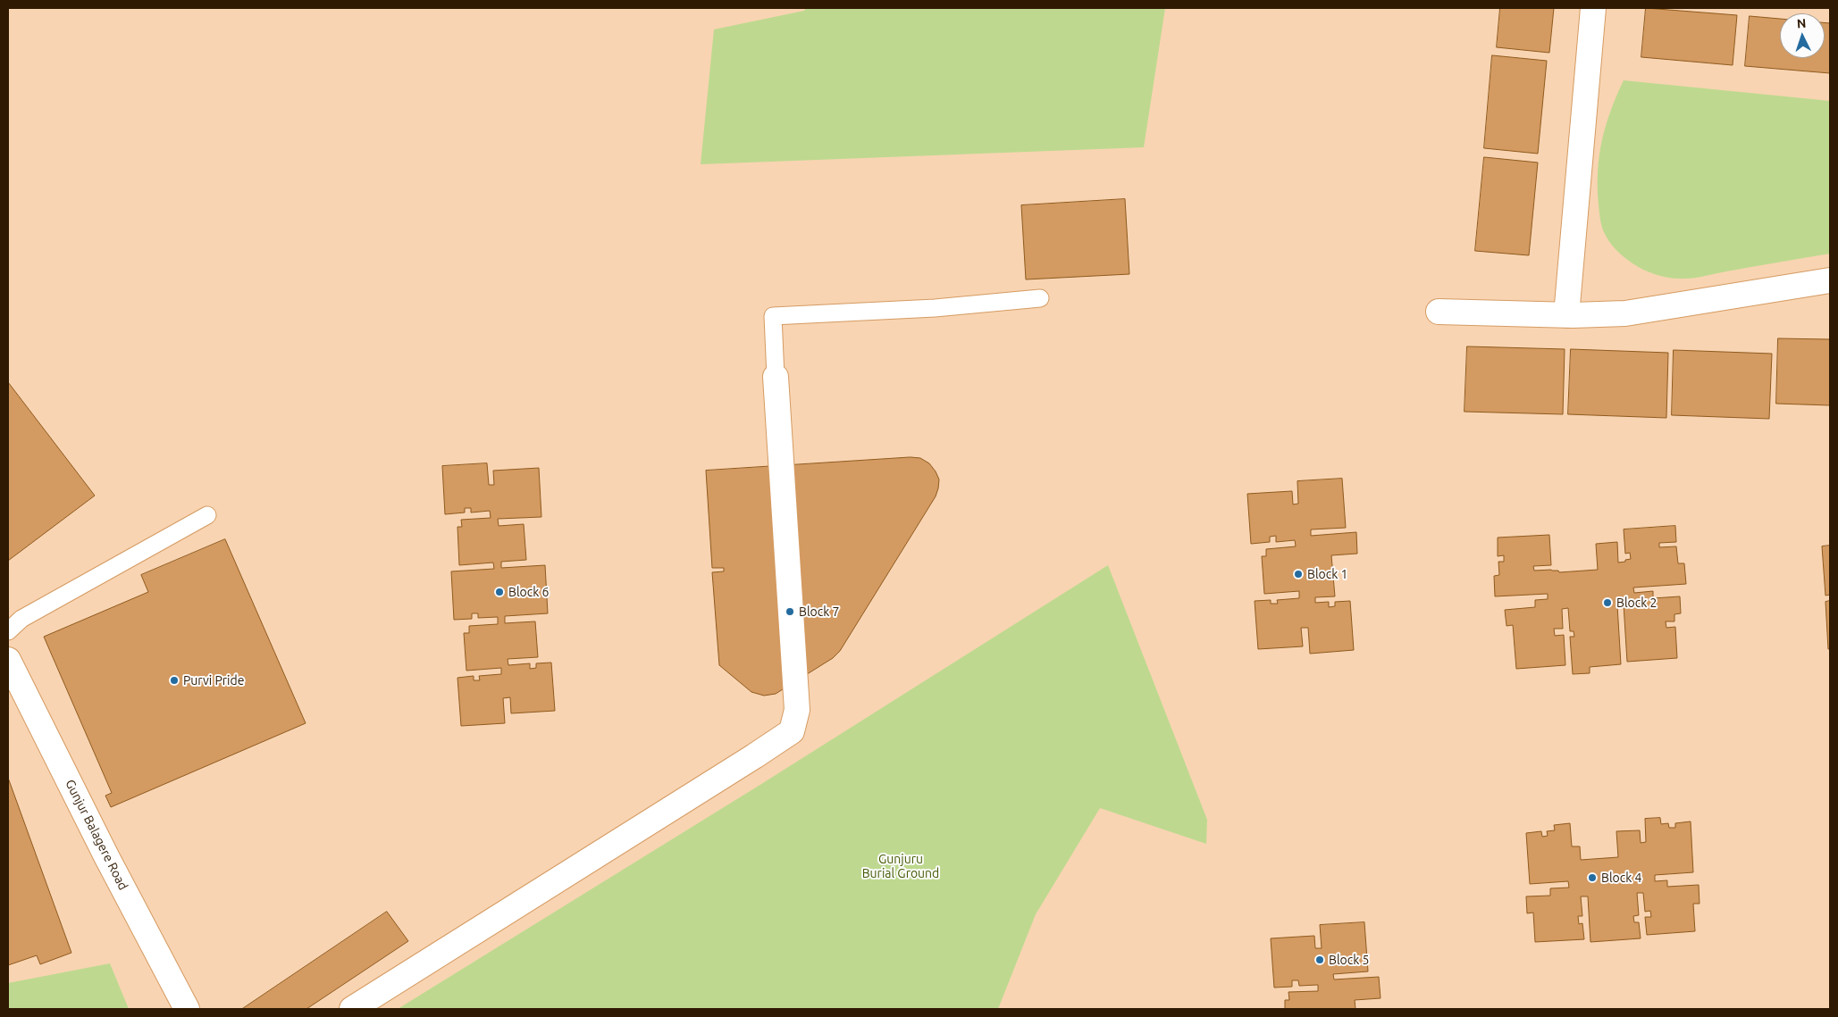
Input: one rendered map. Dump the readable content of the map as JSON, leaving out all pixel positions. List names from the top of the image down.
{
  "streets": {
    "street": ["Gunjur Balagere Road"]
  },
  "parks": ["Gunjuru Burial Ground"],
  "places": [
    "Block 1",
    "Block 6",
    "Block 2",
    "Block 7",
    "Purvi Pride",
    "Block 4",
    "Block 5"
  ],
  "north": "top"
}
